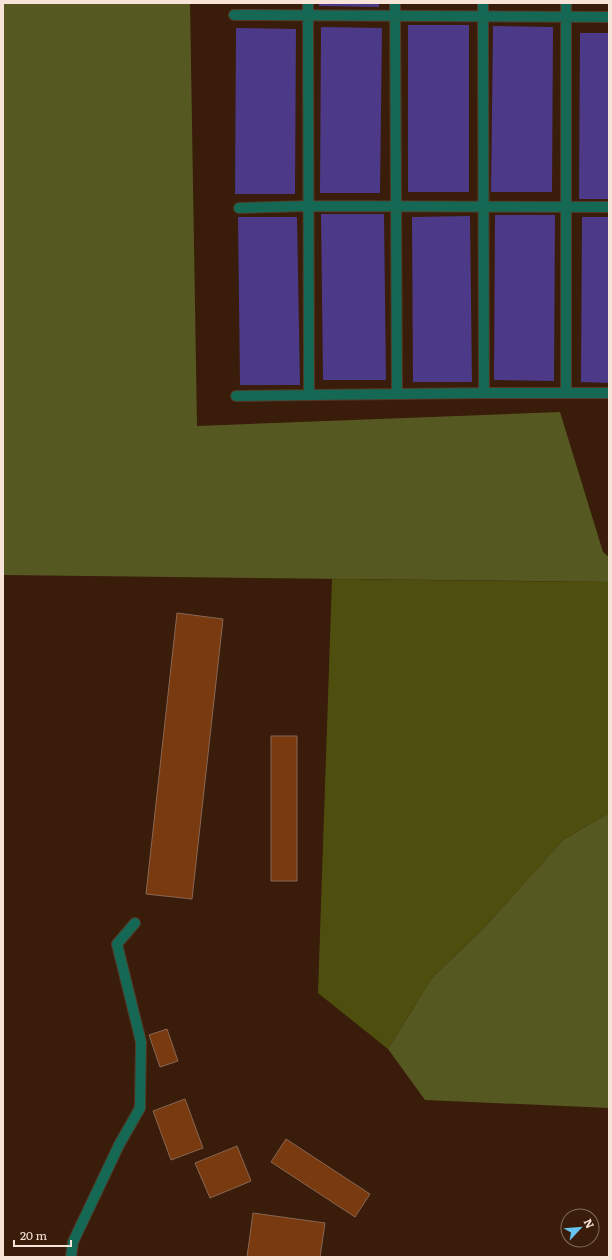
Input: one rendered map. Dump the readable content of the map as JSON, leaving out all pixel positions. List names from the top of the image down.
{
  "scale_bar": "20 m",
  "north": "top right"
}
